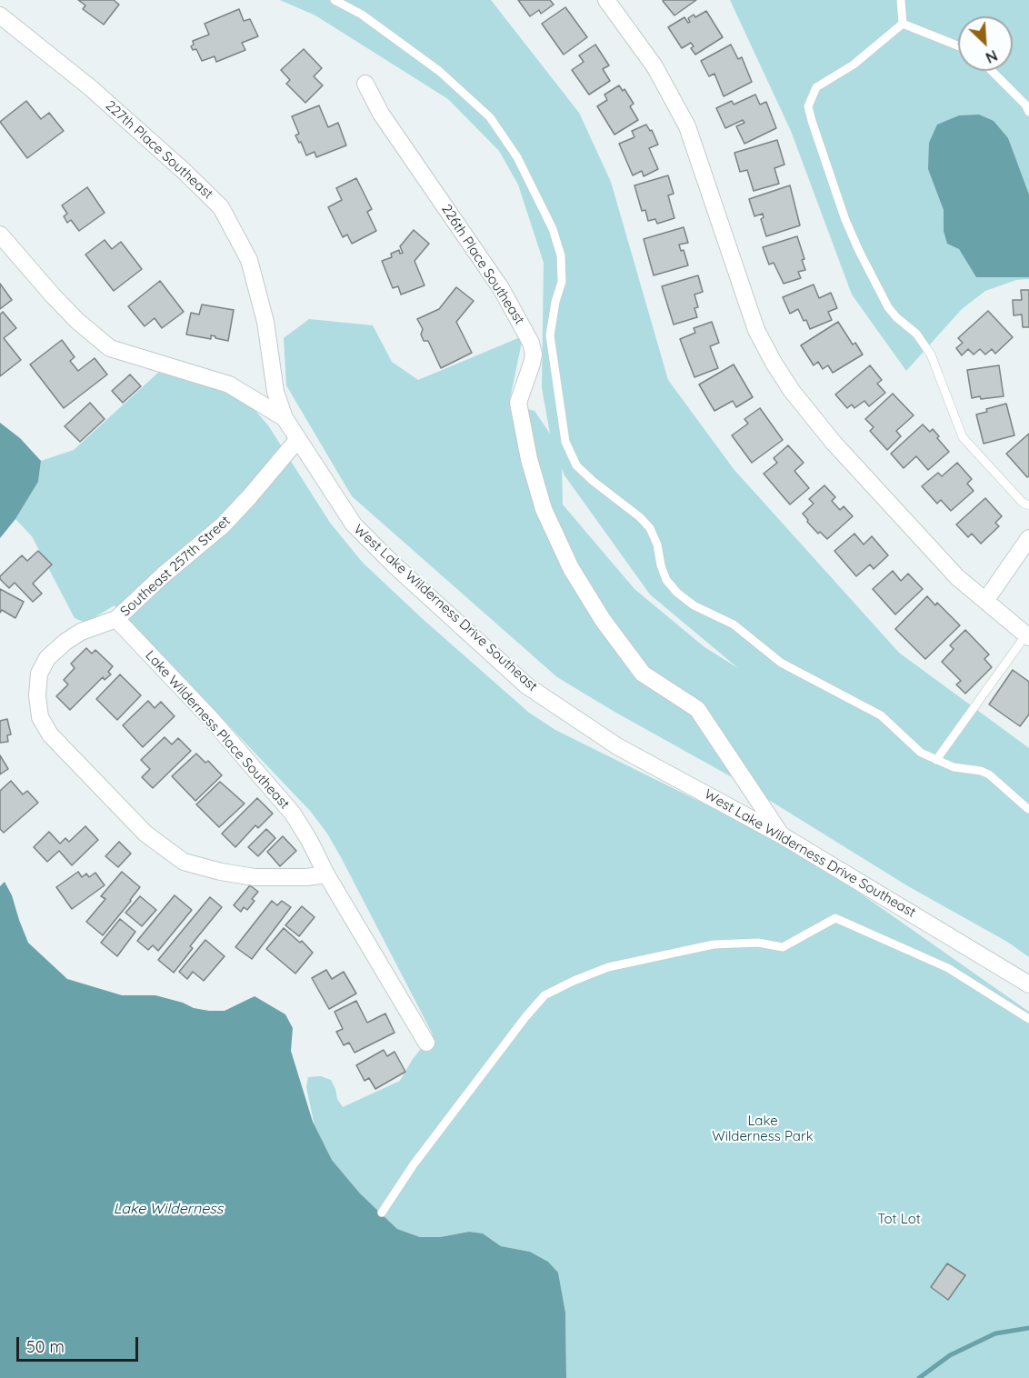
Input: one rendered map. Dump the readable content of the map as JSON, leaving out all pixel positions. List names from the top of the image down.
{
  "streets": {
    "street": [
      "227th Place Southeast",
      "226th Place Southeast",
      "Southeast 257th Street",
      "West Lake Wilderness Drive Southeast",
      "Lake Wilderness Place Southeast"
    ]
  },
  "crossings": [
    ["227th Place Southeast", "West Lake Wilderness Drive Southeast"],
    ["226th Place Southeast", "West Lake Wilderness Drive Southeast"],
    ["Southeast 257th Street", "West Lake Wilderness Drive Southeast"],
    ["Southeast 257th Street", "Lake Wilderness Place Southeast"]
  ],
  "water": ["Lake Wilderness"],
  "parks": ["Lake Wilderness Park", "Tot Lot"],
  "scale_bar": "50 m",
  "north": "bottom right"
}
